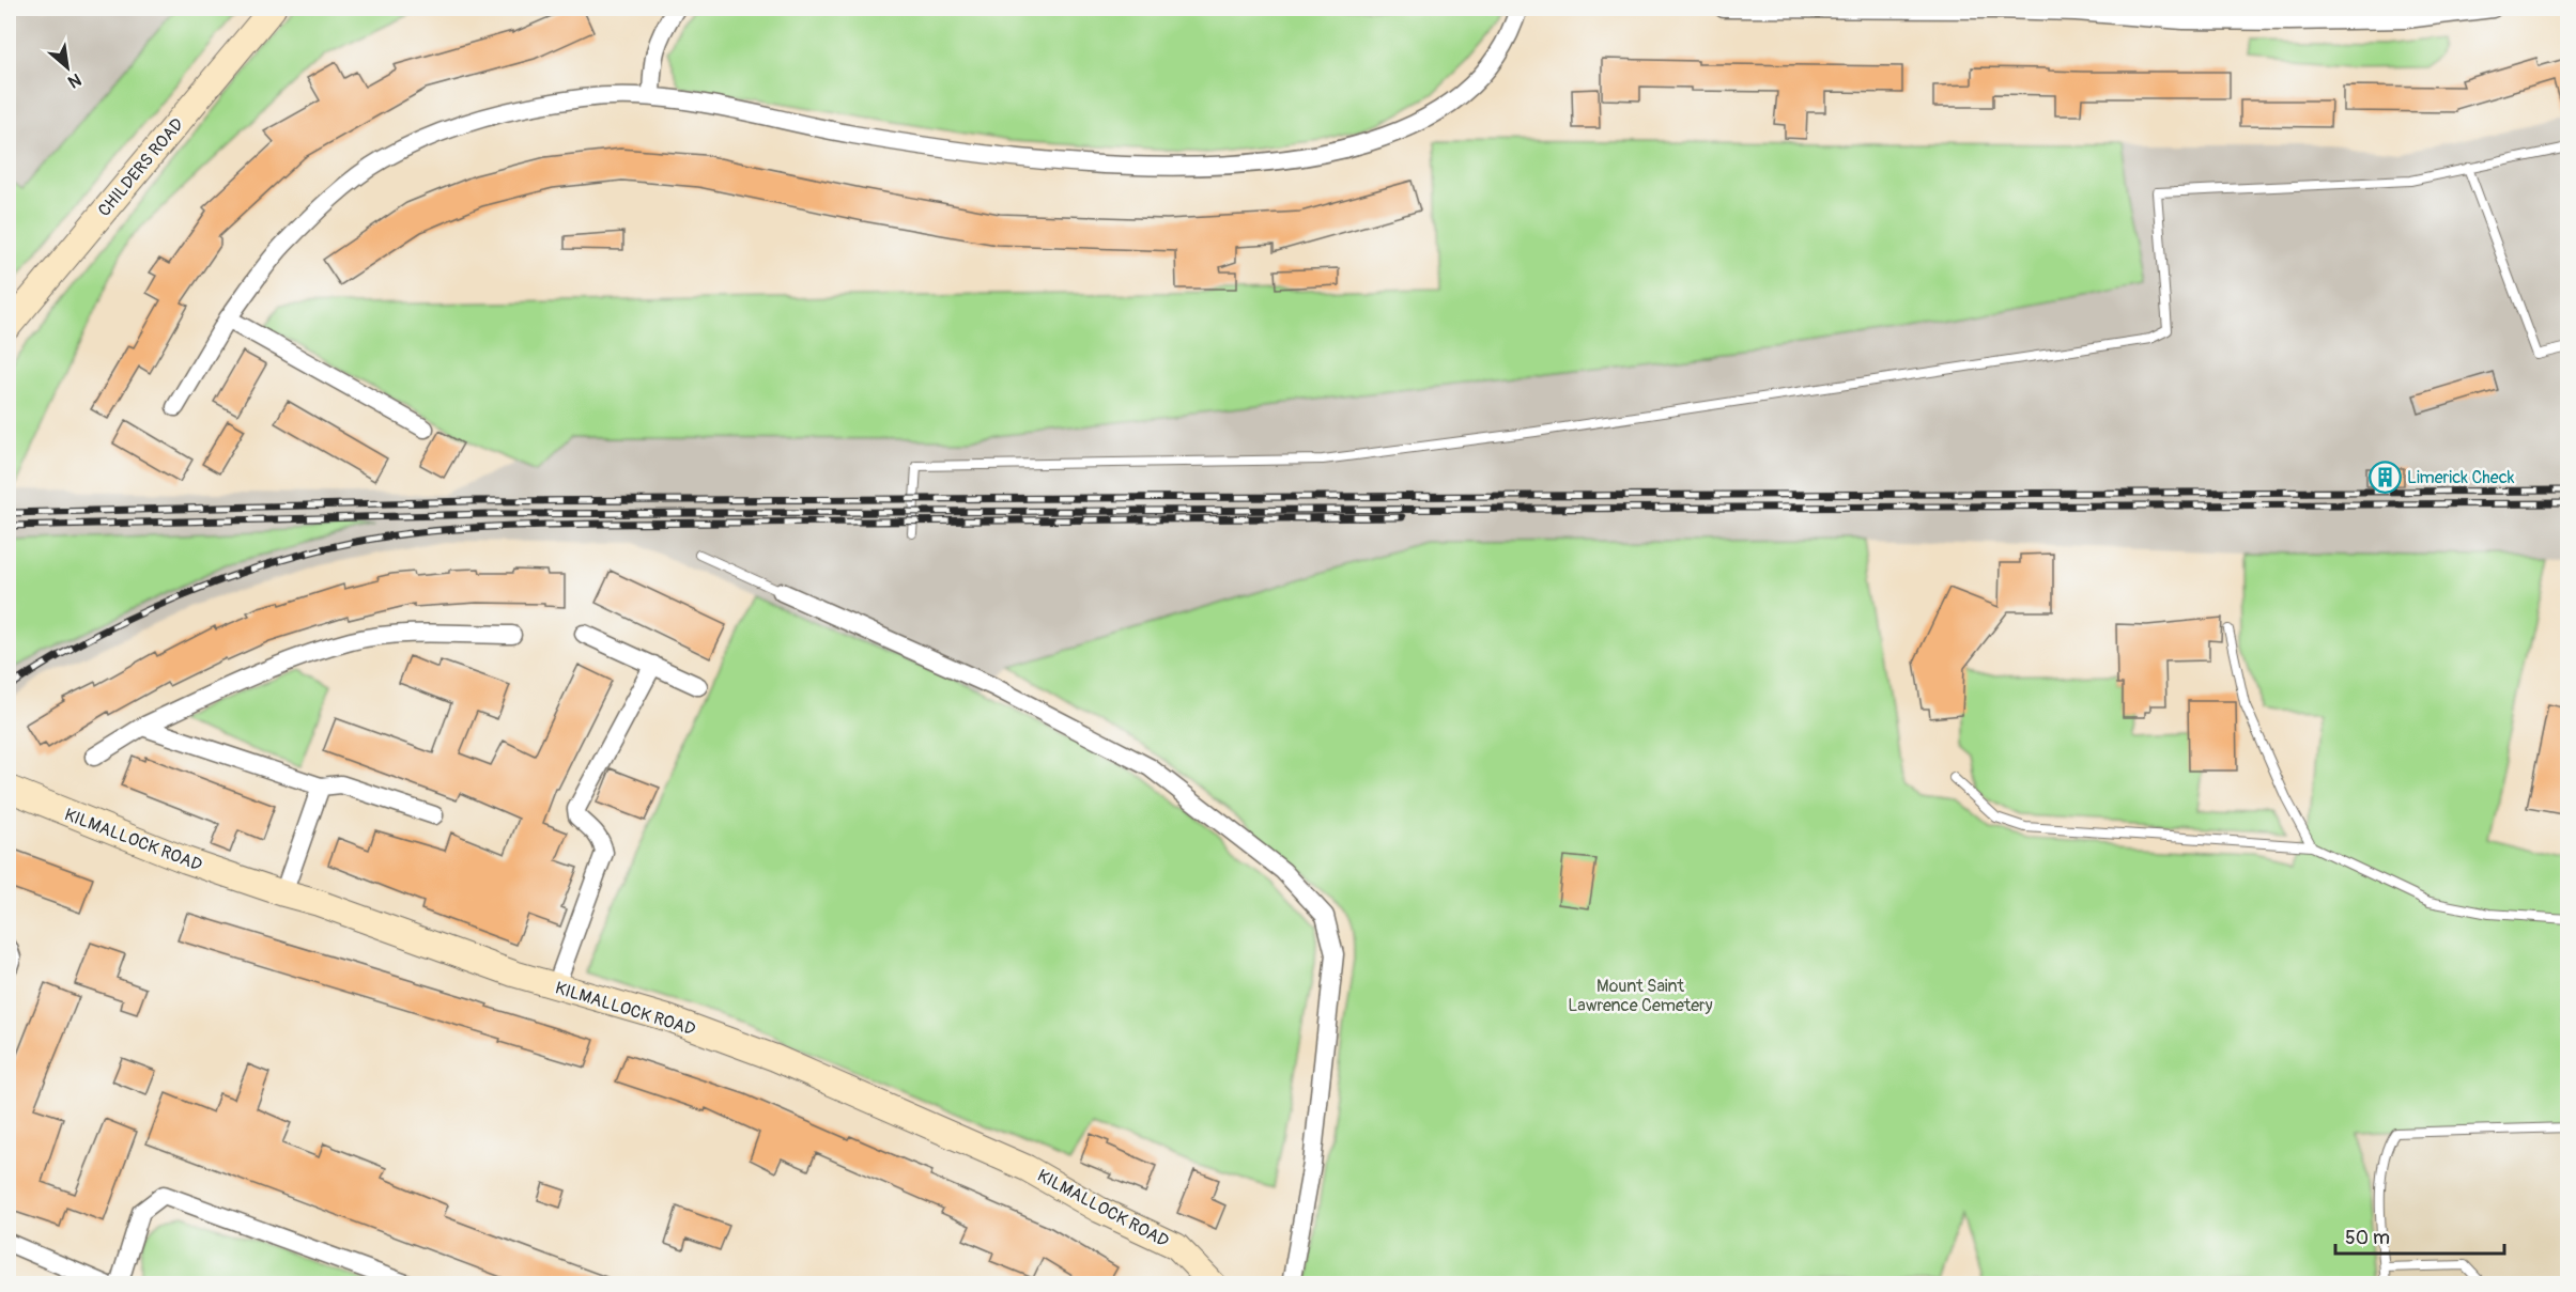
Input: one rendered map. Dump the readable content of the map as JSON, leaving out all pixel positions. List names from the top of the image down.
{
  "streets": {
    "street": ["CHILDERS ROAD", "KILMALLOCK ROAD"]
  },
  "parks": ["Mount Saint Lawrence Cemetery"],
  "places": {
    "building": ["Limerick Check"]
  },
  "scale_bar": "50 m",
  "north": "bottom right"
}
